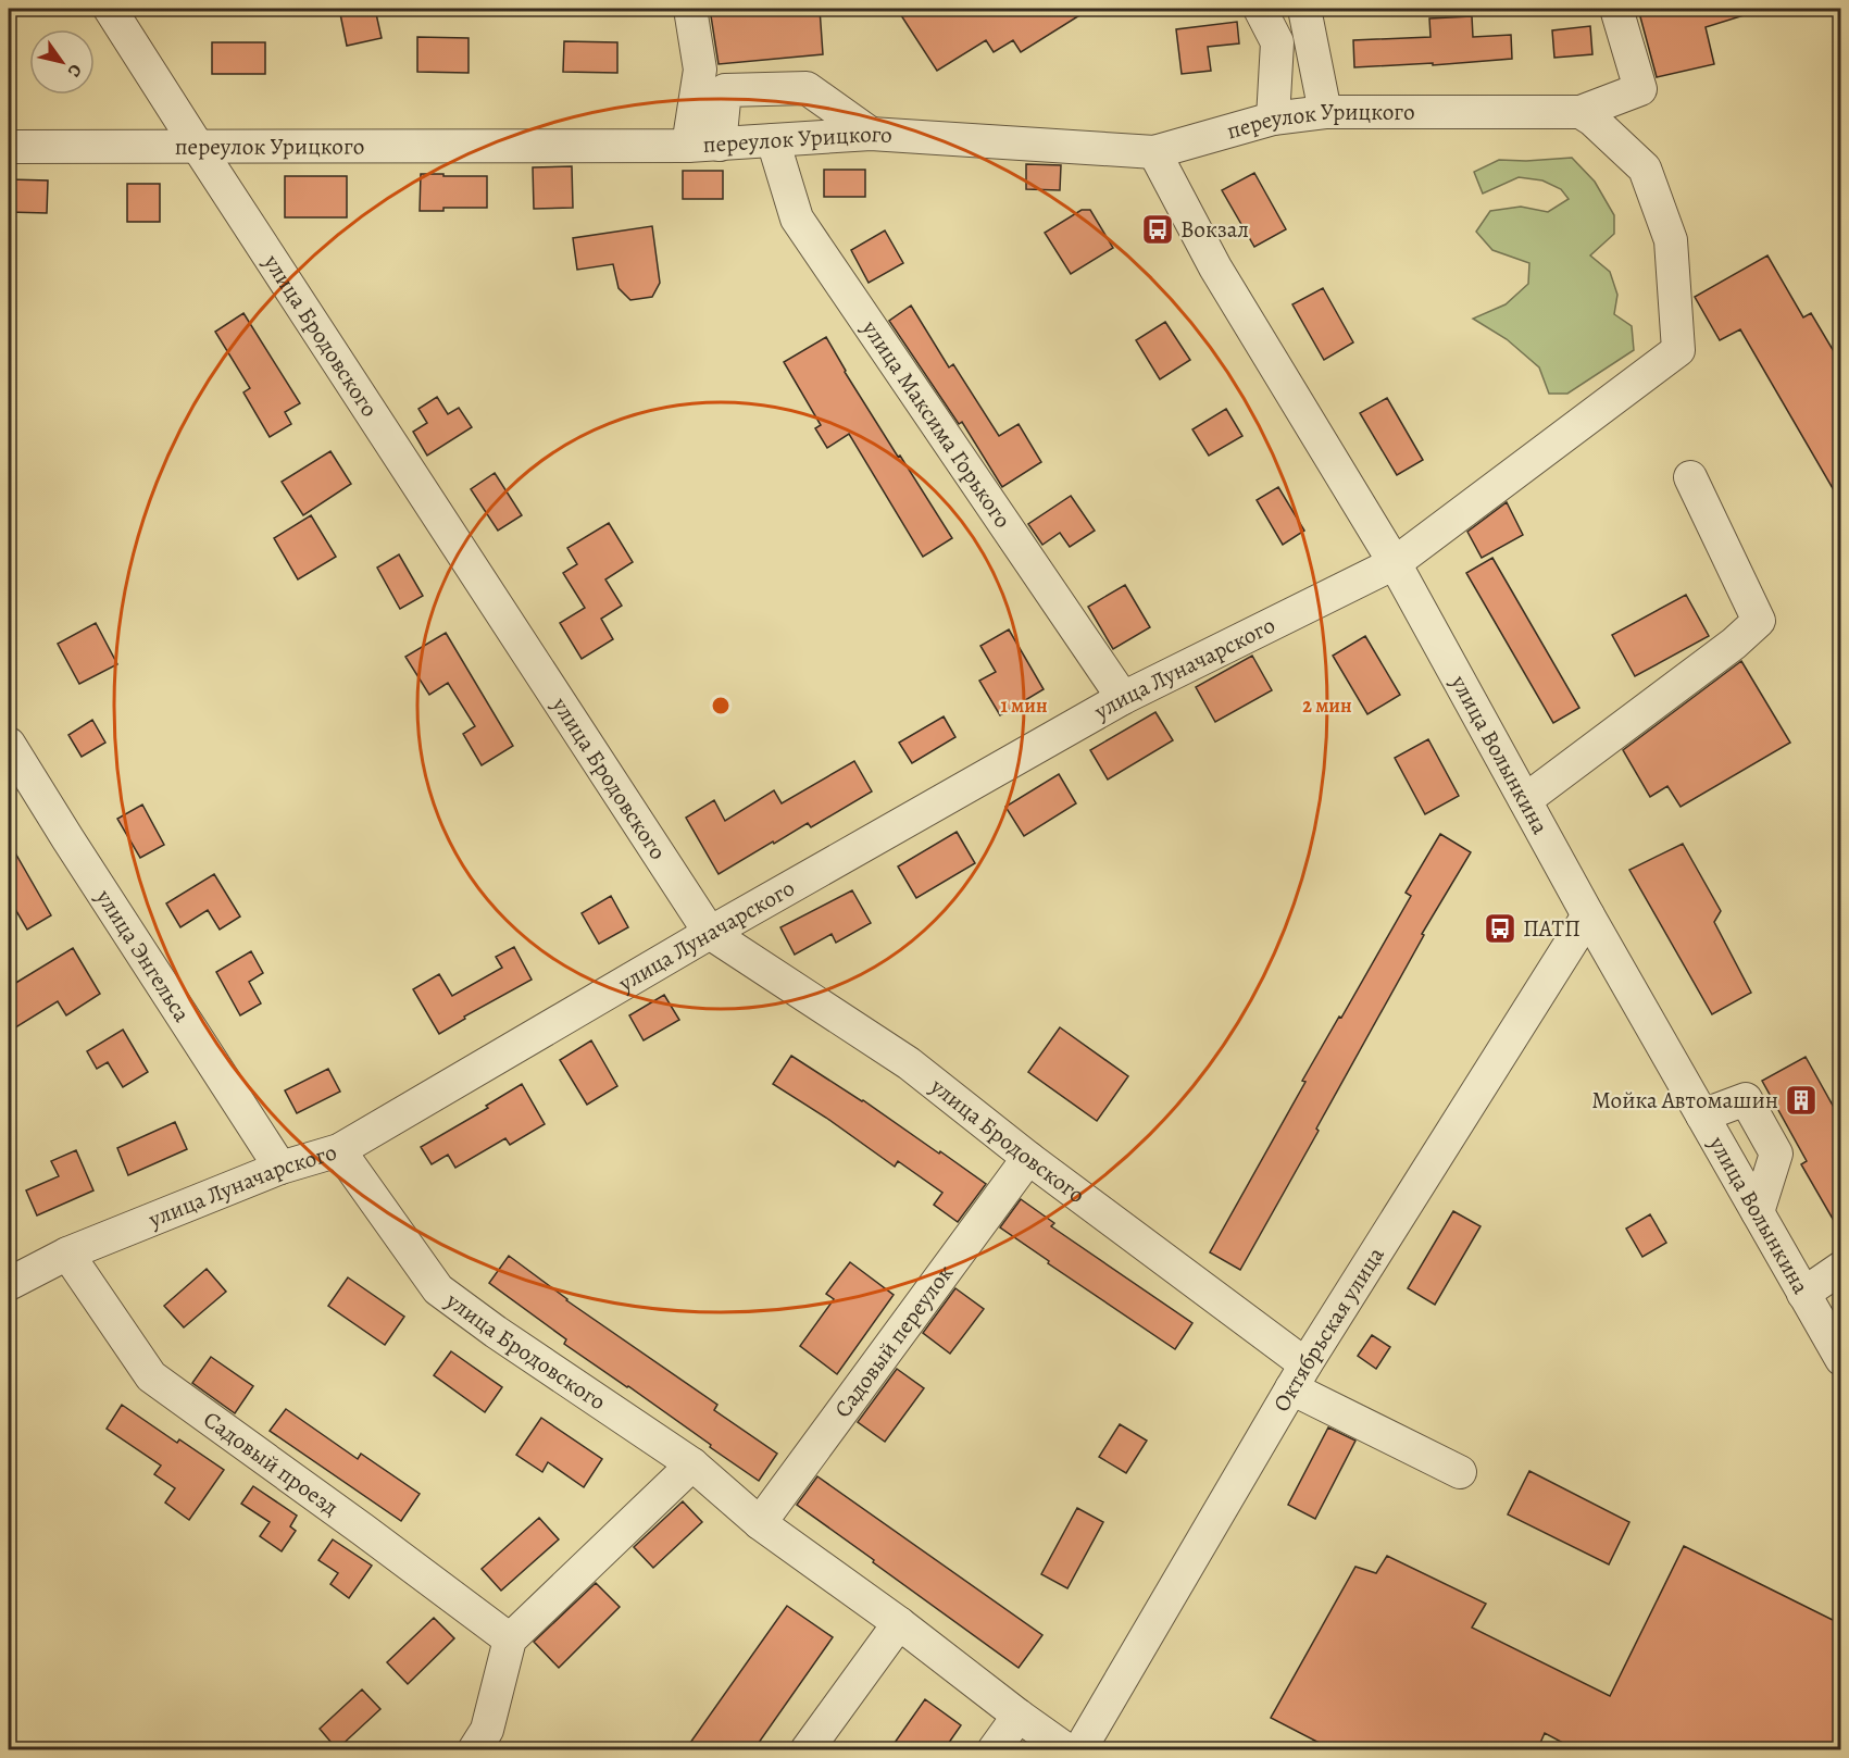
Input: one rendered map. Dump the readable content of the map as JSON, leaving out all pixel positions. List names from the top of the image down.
{
  "streets": {
    "street": [
      "переулок Урицкого",
      "улица Бродовского",
      "улица Максима Горького",
      "улица Луначарского",
      "улица Волынкина",
      "улица Энгельса",
      "Октябрьская улица",
      "Садовый переулок",
      "Садовый проезд"
    ]
  },
  "crossings": [
    ["переулок Урицкого", "улица Бродовского"],
    ["переулок Урицкого", "улица Максима Горького"],
    ["переулок Урицкого", "улица Луначарского"],
    ["переулок Урицкого", "улица Волынкина"],
    ["улица Бродовского", "улица Луначарского"],
    ["улица Бродовского", "Октябрьская улица"],
    ["улица Бродовского", "Садовый переулок"],
    ["улица Максима Горького", "улица Луначарского"],
    ["улица Луначарского", "улица Волынкина"],
    ["улица Луначарского", "улица Энгельса"],
    ["улица Луначарского", "Садовый проезд"],
    ["улица Волынкина", "Октябрьская улица"]
  ],
  "places": {
    "bus stop": ["Вокзал", "ПАТП"],
    "building": ["Мойка Автомашин"]
  },
  "north": "bottom right",
  "rings": ["1 мин", "2 мин"]
}
